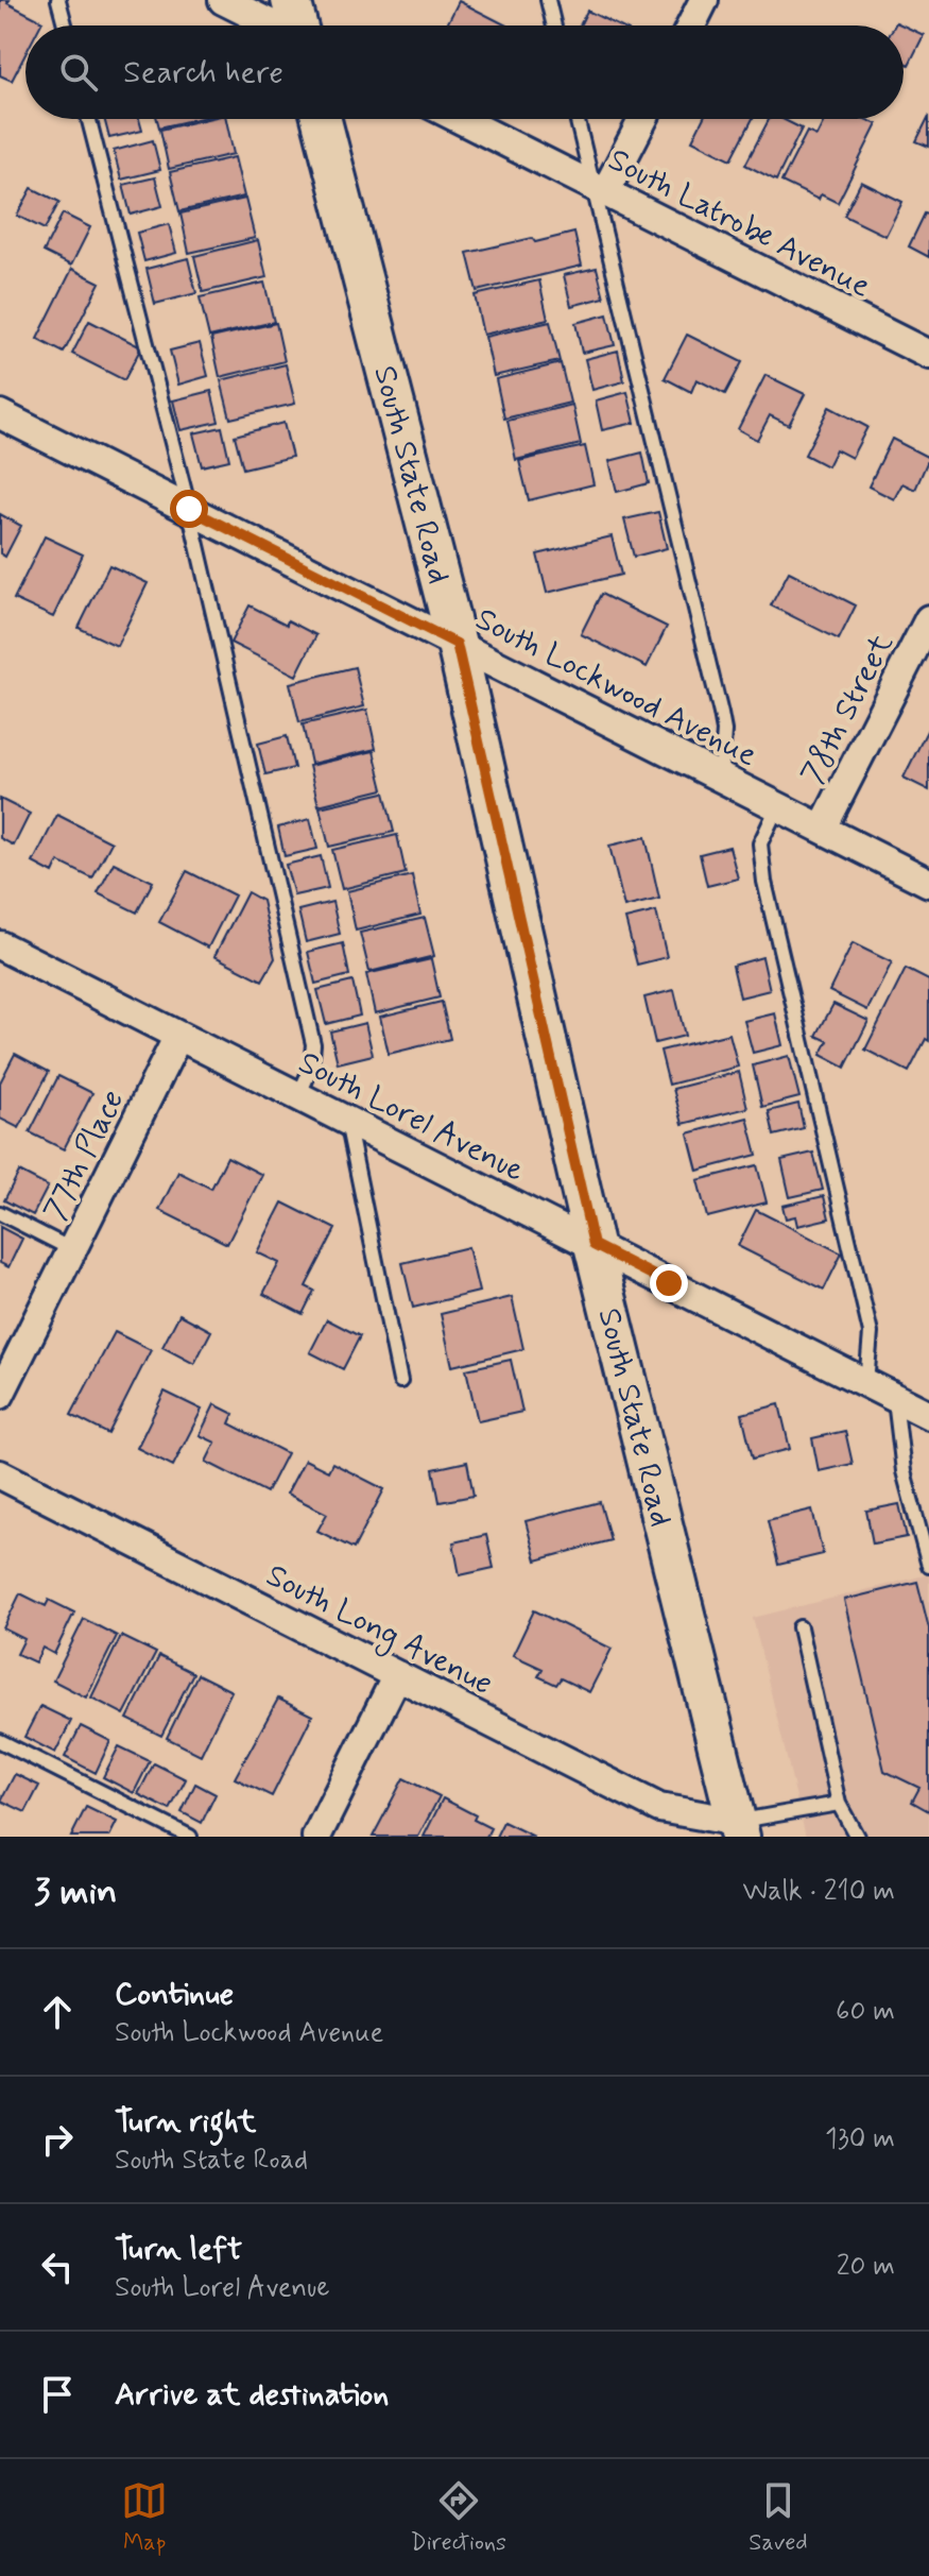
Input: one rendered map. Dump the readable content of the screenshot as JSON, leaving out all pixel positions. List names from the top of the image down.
{
  "streets": {
    "street": [
      "South Latrobe Avenue",
      "South State Road",
      "South Lockwood Avenue",
      "78th Street",
      "South Lorel Avenue",
      "77th Place",
      "South Long Avenue"
    ]
  },
  "crossings": [
    ["South State Road", "South Lockwood Avenue"],
    ["South State Road", "South Lorel Avenue"],
    ["South State Road", "South Long Avenue"],
    ["South Lockwood Avenue", "78th Street"],
    ["South Lorel Avenue", "77th Place"]
  ],
  "page": {
    "search": "Search here",
    "heading": ["3 min", "Walk · 210 m"],
    "list": [
      ["Continue", "South Lockwood Avenue", "60 m"],
      ["Turn right", "South State Road", "130 m"],
      ["Turn left", "South Lorel Avenue", "20 m"],
      "Arrive at destination"
    ],
    "nav": ["Map", "Directions", "Saved"]
  }
}
